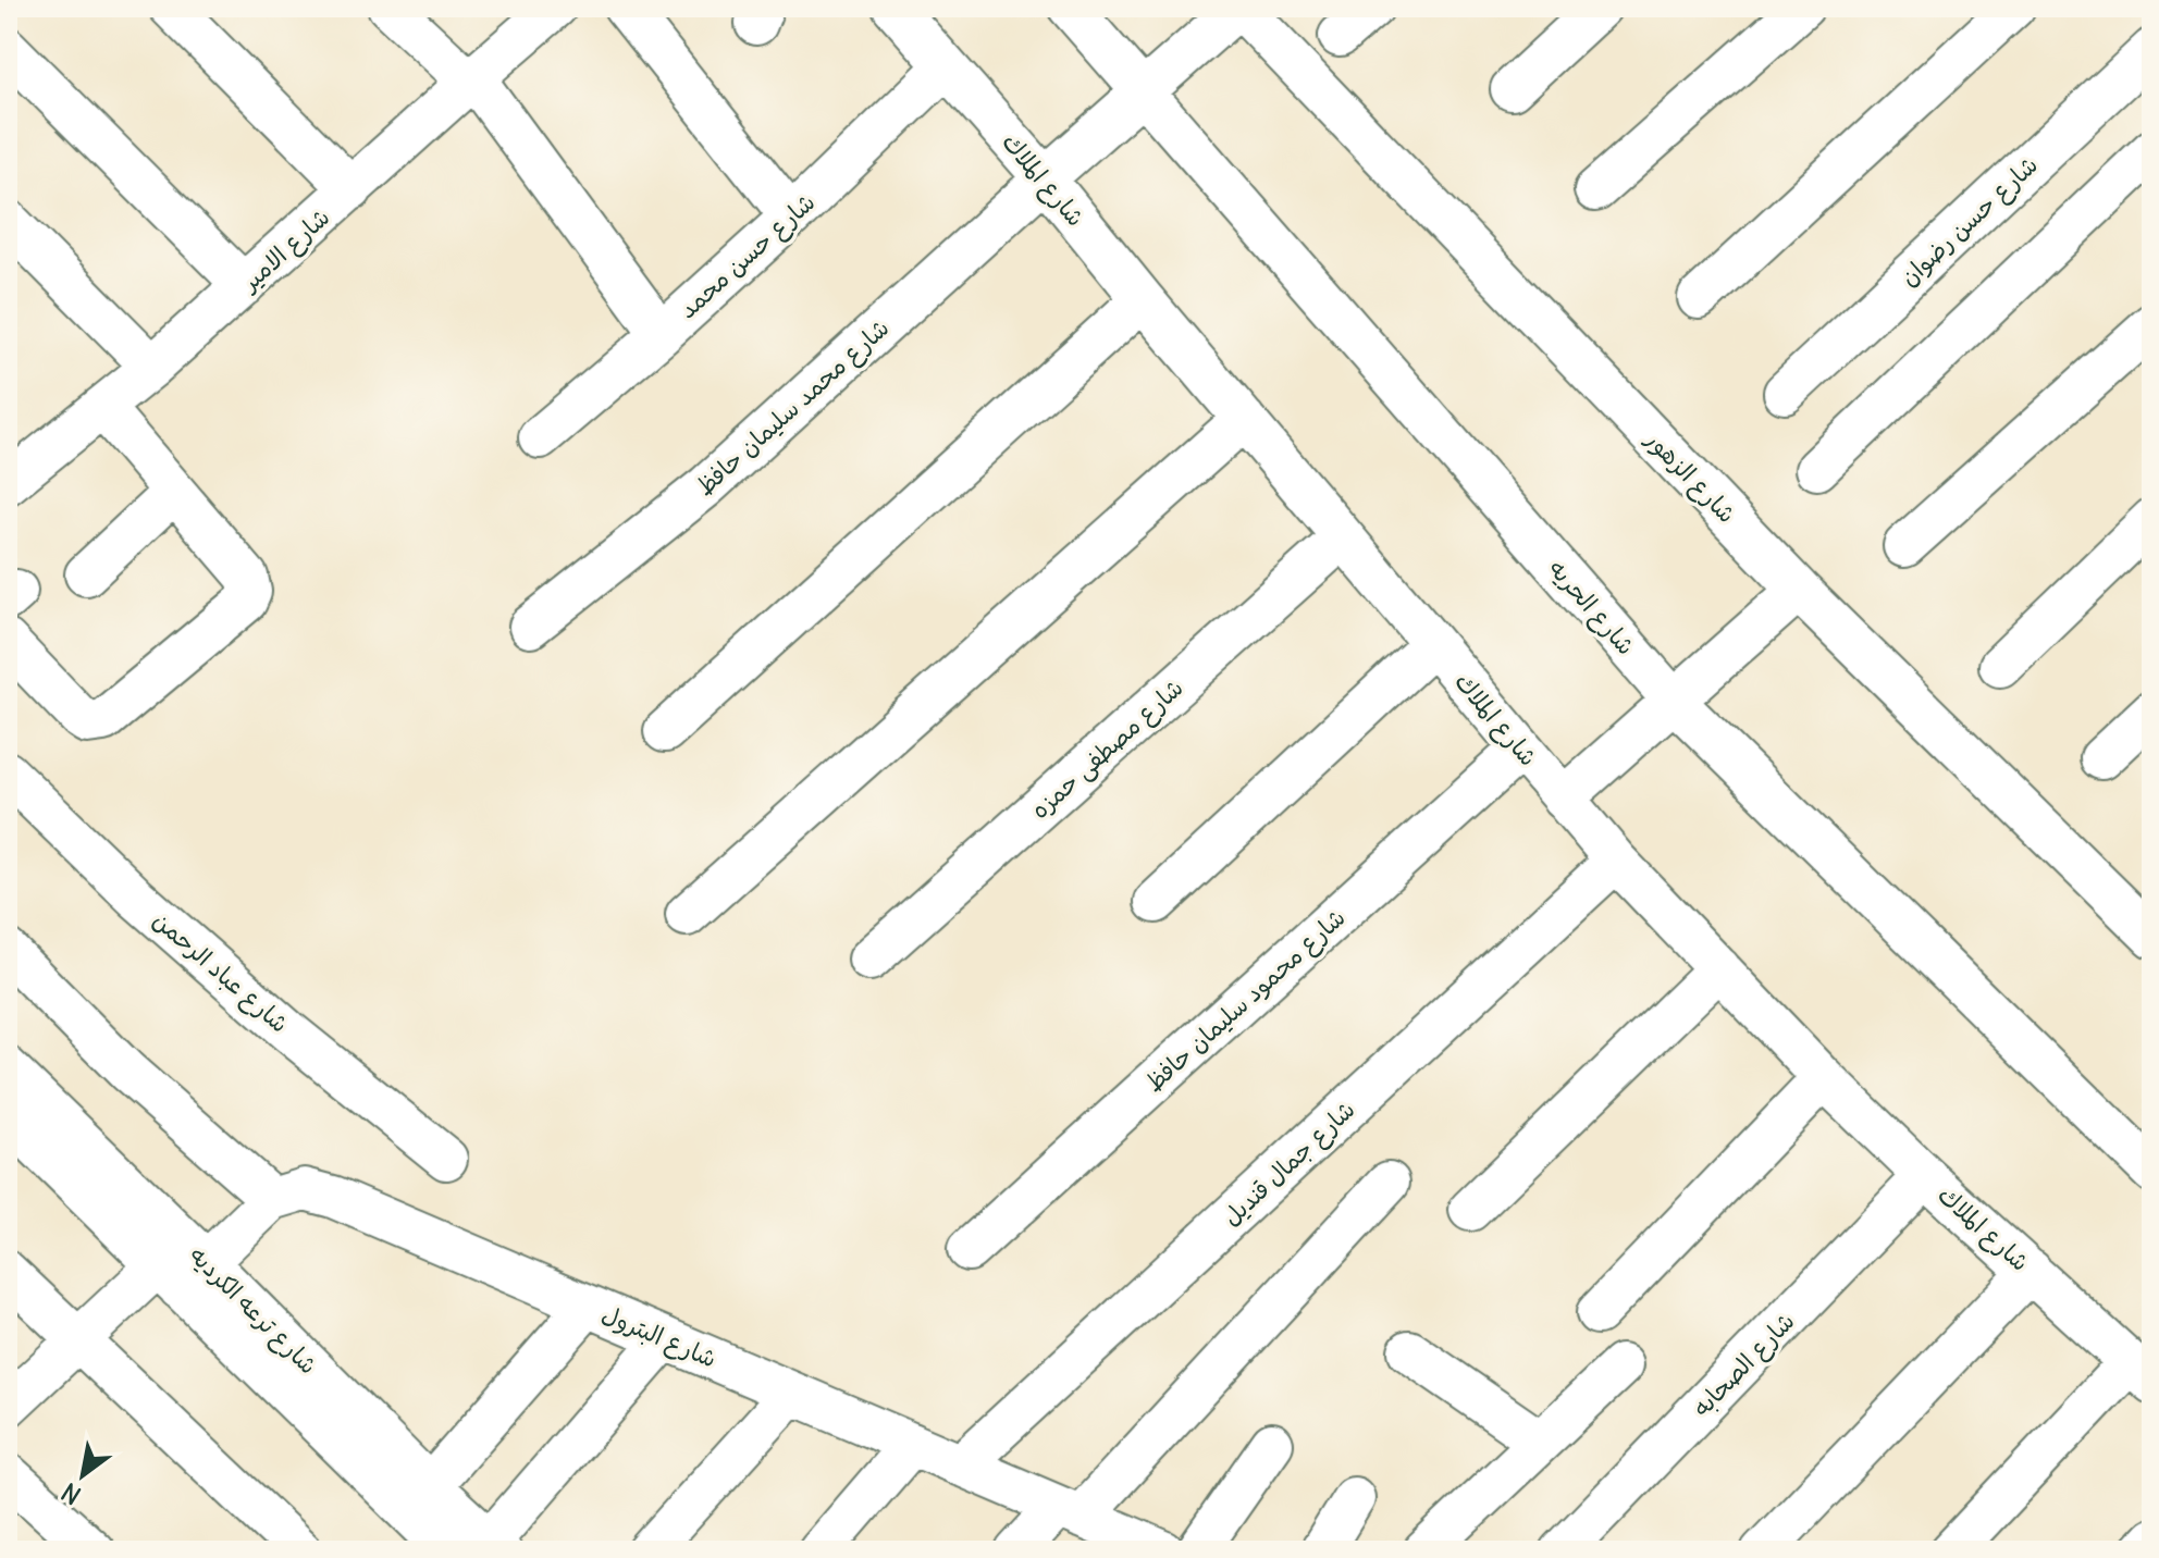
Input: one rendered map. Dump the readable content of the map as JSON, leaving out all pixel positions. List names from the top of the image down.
{
  "streets": {
    "street": [
      "شارع الملاك",
      "شارع حسن رضوان",
      "شارع الامير",
      "شارع حسن محمد",
      "شارع محمد سليمان حافظ",
      "شارع الزهور",
      "شارع الحريه",
      "شارع مصطفى حمزه",
      "شارع عباد الرحمن",
      "شارع محمود سليمان حافظ",
      "شارع جمال قنديل",
      "شارع ترعه الكرديه",
      "شارع البترول",
      "شارع الصحابه"
    ]
  },
  "crossings": [
    ["شارع الملاك", "شارع حسن محمد"],
    ["شارع الملاك", "شارع محمد سليمان حافظ"],
    ["شارع الملاك", "شارع مصطفى حمزه"],
    ["شارع الملاك", "شارع محمود سليمان حافظ"],
    ["شارع الملاك", "شارع جمال قنديل"],
    ["شارع الملاك", "شارع الصحابه"],
    ["شارع محمد سليمان حافظ", "شارع الزهور"],
    ["شارع محمد سليمان حافظ", "شارع الحريه"],
    ["شارع جمال قنديل", "شارع البترول"]
  ],
  "north": "bottom left"
}
